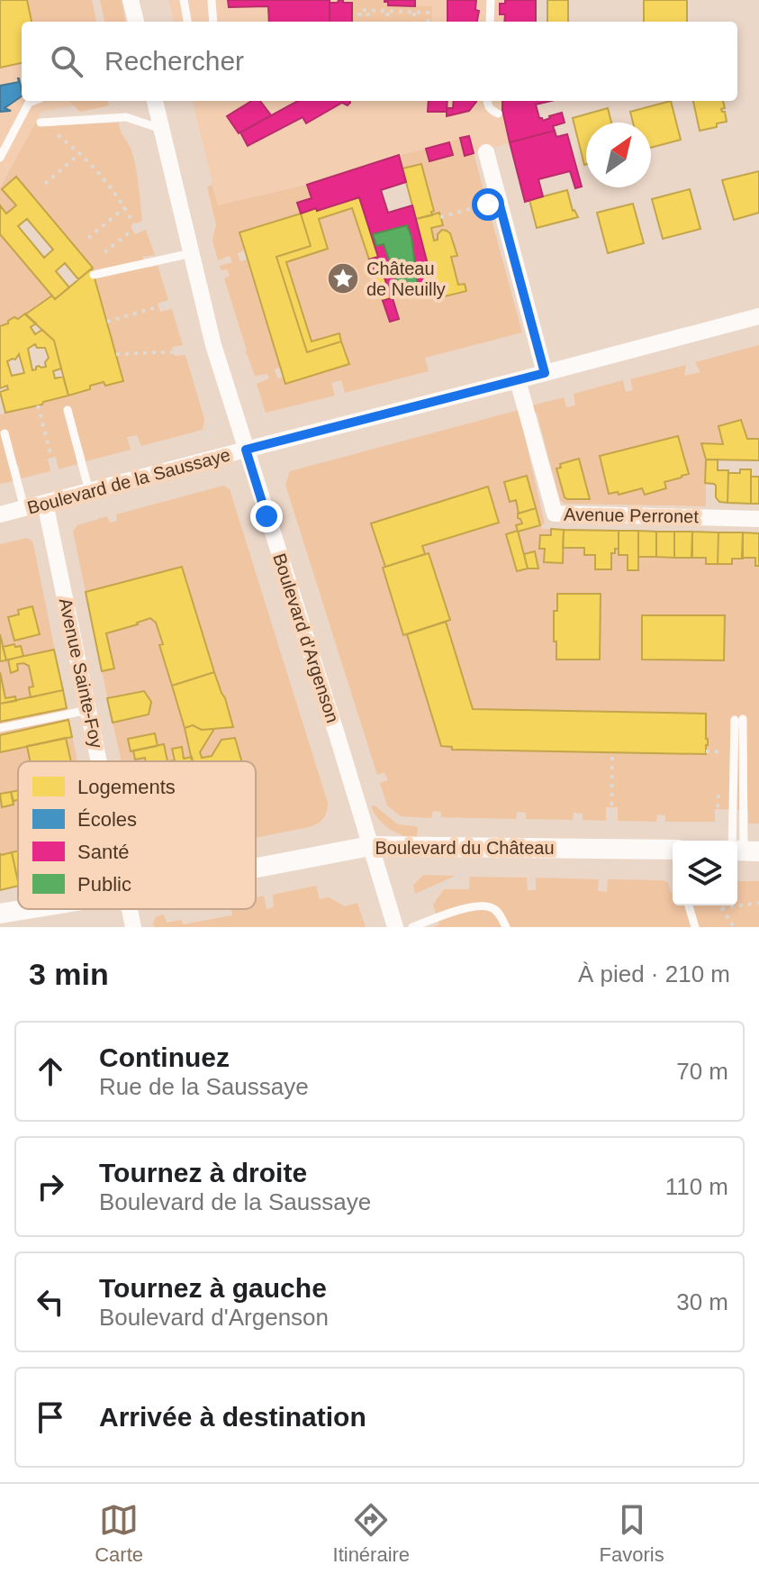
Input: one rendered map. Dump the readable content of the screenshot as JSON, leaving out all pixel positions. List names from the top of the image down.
{
  "streets": {
    "street": [
      "Boulevard de la Saussaye",
      "Avenue Perronet",
      "Boulevard d'Argenson",
      "Avenue Sainte-Foy",
      "Boulevard du Château"
    ]
  },
  "crossings": [
    ["Boulevard de la Saussaye", "Avenue Perronet"],
    ["Boulevard de la Saussaye", "Boulevard d'Argenson"],
    ["Boulevard de la Saussaye", "Avenue Sainte-Foy"],
    ["Boulevard d'Argenson", "Boulevard du Château"]
  ],
  "places": {
    "place": ["Château de Neuilly"]
  },
  "legend": [
    "Logements",
    "Écoles",
    "Santé",
    "Public"
  ],
  "north": "top right",
  "page": {
    "search": "Rechercher",
    "heading": ["3 min", "À pied · 210 m"],
    "list": [
      ["Continuez", "Rue de la Saussaye", "70 m"],
      ["Tournez à droite", "Boulevard de la Saussaye", "110 m"],
      ["Tournez à gauche", "Boulevard d'Argenson", "30 m"],
      "Arrivée à destination"
    ],
    "nav": ["Carte", "Itinéraire", "Favoris"]
  }
}
